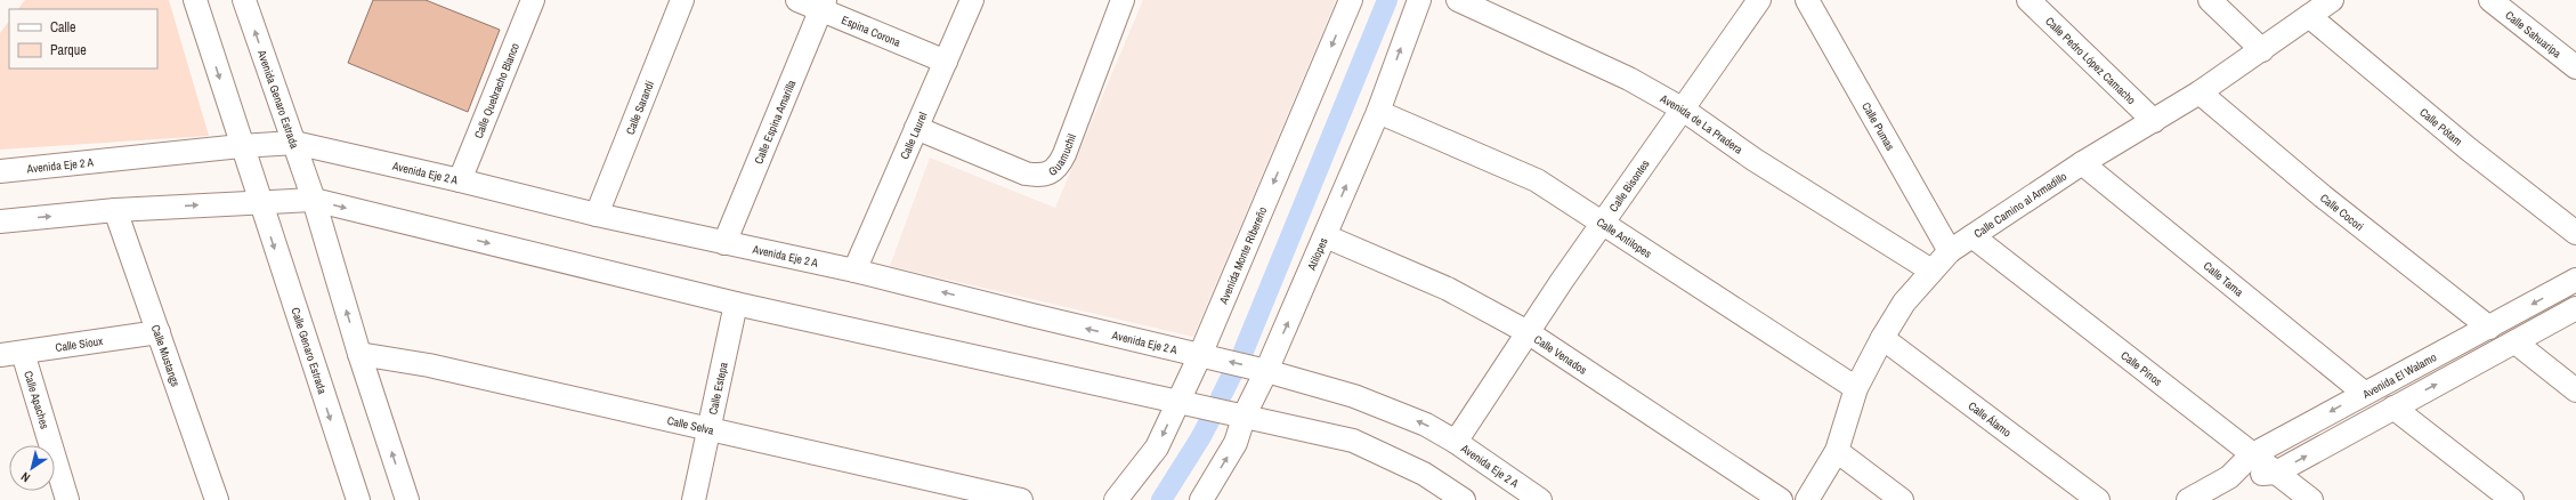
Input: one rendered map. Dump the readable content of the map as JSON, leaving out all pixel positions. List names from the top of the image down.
{
  "streets": {
    "street": [
      "Espina Corona",
      "Calle Sahuaripa",
      "Calle Pedro López Camacho",
      "Calle Quebracho Blanco",
      "Avenida Genaro Estrada",
      "Calle Sarandí",
      "Calle Espina Amarilla",
      "Avenida de La Pradera",
      "Calle Pumas",
      "Calle Pótam",
      "Calle Laurel",
      "Guamuchil",
      "Avenida Eje 2 A",
      "Calle Bisontes",
      "Calle Camino al Armadillo",
      "Calle Cocori",
      "Calle Antilopes",
      "Atilopes",
      "Avenida Monte Ribereño",
      "Calle Tama",
      "Calle Sioux",
      "Calle Genaro Estrada",
      "Calle Mustangs",
      "Calle Venados",
      "Calle Pinos",
      "Avenida El Walamo",
      "Calle Estepa",
      "Calle Apaches",
      "Calle Álamo",
      "Calle Selva"
    ]
  },
  "crossings": [
    ["Espina Corona", "Calle Espina Amarilla"],
    ["Espina Corona", "Calle Laurel"],
    ["Calle Pedro López Camacho", "Calle Camino al Armadillo"],
    ["Calle Quebracho Blanco", "Avenida Eje 2 A"],
    ["Avenida Genaro Estrada", "Avenida Eje 2 A"],
    ["Calle Sarandí", "Avenida Eje 2 A"],
    ["Calle Espina Amarilla", "Avenida Eje 2 A"],
    ["Avenida de La Pradera", "Calle Bisontes"],
    ["Avenida de La Pradera", "Calle Camino al Armadillo"],
    ["Calle Pumas", "Calle Camino al Armadillo"],
    ["Calle Pótam", "Calle Camino al Armadillo"],
    ["Calle Laurel", "Guamuchil"],
    ["Calle Laurel", "Avenida Eje 2 A"],
    ["Avenida Eje 2 A", "Calle Bisontes"],
    ["Avenida Eje 2 A", "Atilopes"],
    ["Avenida Eje 2 A", "Avenida Monte Ribereño"],
    ["Calle Bisontes", "Calle Antilopes"],
    ["Calle Bisontes", "Calle Venados"],
    ["Calle Camino al Armadillo", "Calle Cocori"],
    ["Calle Camino al Armadillo", "Calle Antilopes"],
    ["Calle Camino al Armadillo", "Calle Tama"],
    ["Calle Camino al Armadillo", "Calle Pinos"],
    ["Calle Camino al Armadillo", "Calle Álamo"],
    ["Calle Cocori", "Avenida El Walamo"],
    ["Calle Antilopes", "Atilopes"],
    ["Atilopes", "Calle Venados"],
    ["Calle Tama", "Avenida El Walamo"],
    ["Calle Sioux", "Calle Mustangs"],
    ["Calle Sioux", "Calle Apaches"],
    ["Calle Pinos", "Avenida El Walamo"],
    ["Calle Estepa", "Calle Selva"]
  ],
  "one_way": ["Atilopes", "Avenida Monte Ribereño"],
  "legend": ["Calle", "Parque"],
  "north": "bottom left"
}
